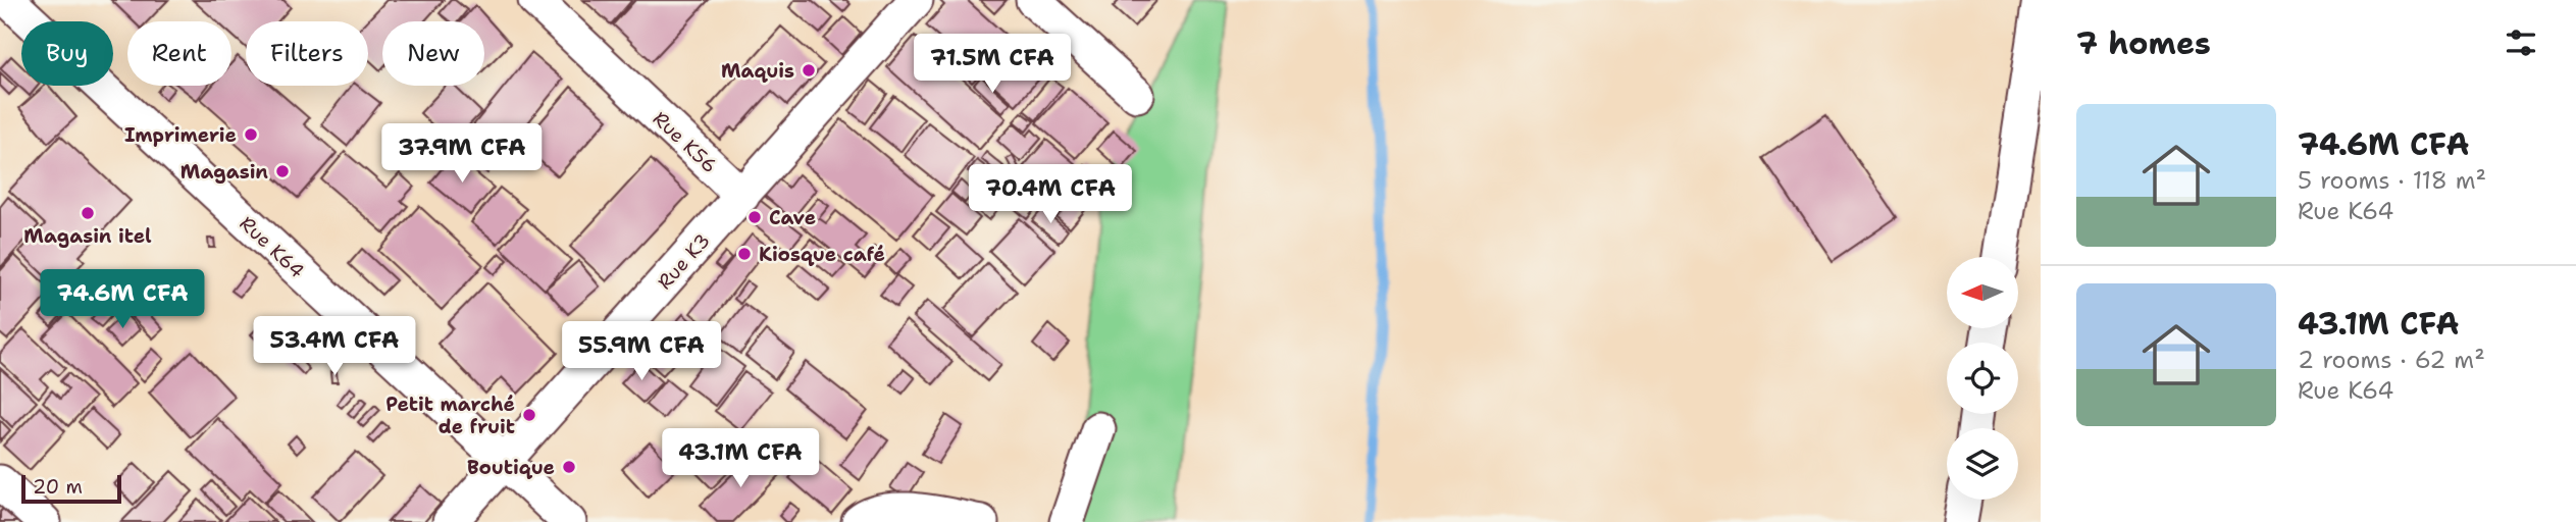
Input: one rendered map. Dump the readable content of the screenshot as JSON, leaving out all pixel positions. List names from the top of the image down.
{
  "streets": {
    "street": ["Rue K56", "Rue K64", "Rue K3"]
  },
  "crossings": [
    ["Rue K56", "Rue K3"],
    ["Rue K64", "Rue K3"]
  ],
  "places": [
    "Maquis",
    "Imprimerie",
    "Magasin",
    "Magasin itel",
    "Cave",
    "Kiosque café",
    "Petit marché de fruit",
    "Boutique"
  ],
  "scale_bar": "20 m",
  "north": "left",
  "page": {
    "heading": "7 homes",
    "chip": [
      "Buy",
      "Rent",
      "Filters",
      "New"
    ],
    "price": [
      "71.5M CFA",
      "37.9M CFA",
      "70.4M CFA",
      "74.6M CFA",
      "53.4M CFA",
      "55.9M CFA",
      "43.1M CFA"
    ],
    "list": [
      {
        "name": "74.6M CFA",
        "note": "5 rooms · 118 m² · Rue K64"
      },
      {
        "name": "43.1M CFA",
        "note": "2 rooms · 62 m² · Rue K64"
      }
    ],
    "scale": "20 m"
  }
}
